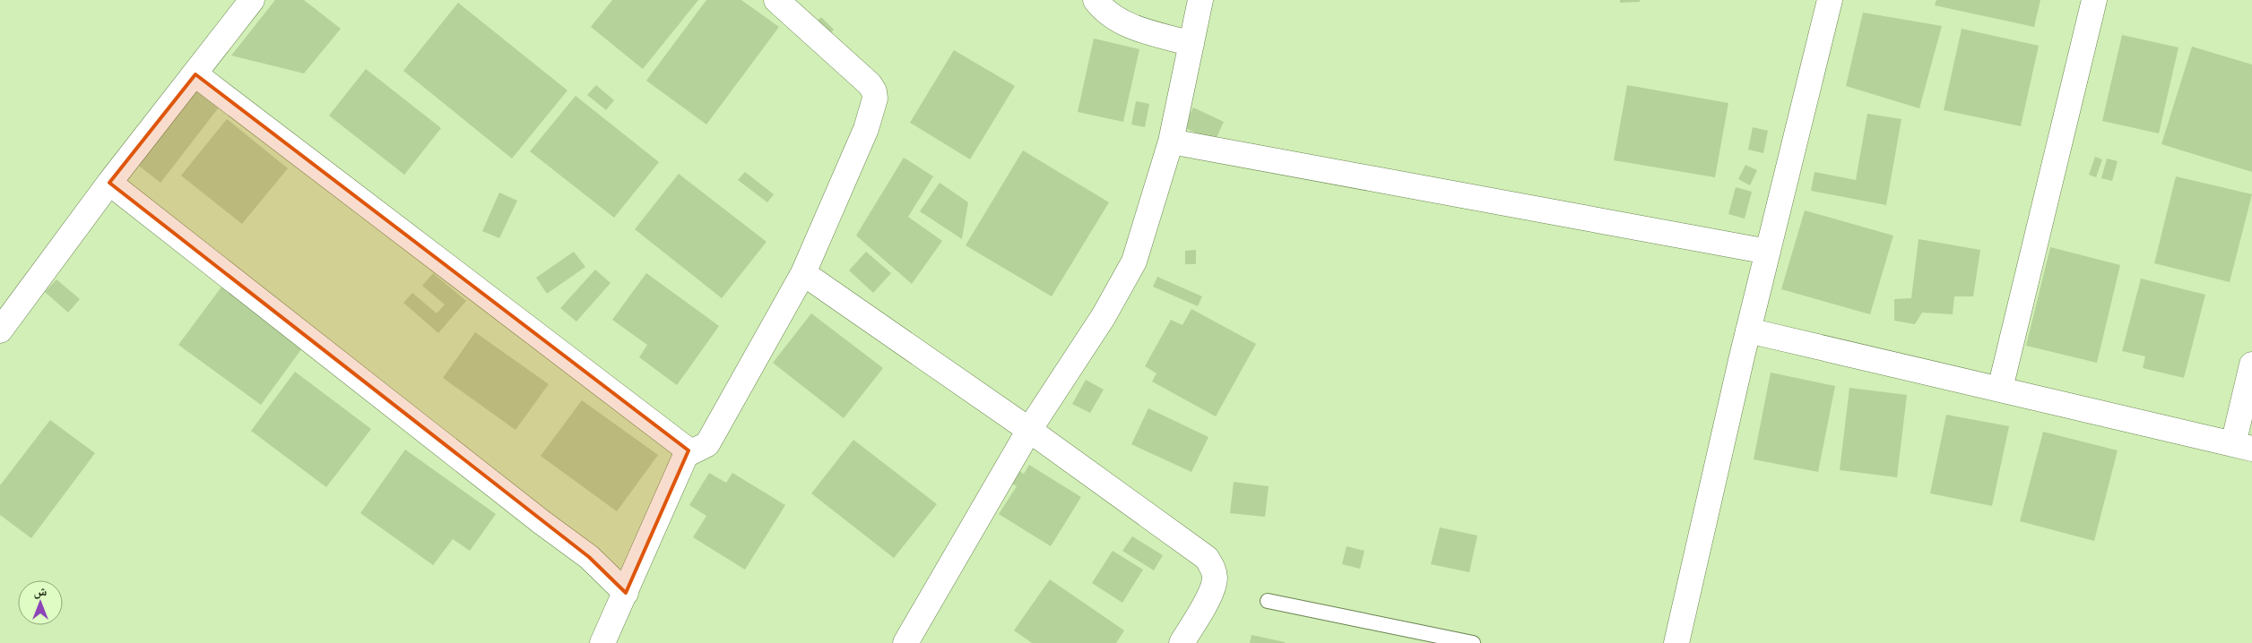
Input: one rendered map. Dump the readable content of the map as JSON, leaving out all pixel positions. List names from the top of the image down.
{
  "north": "top"
}
